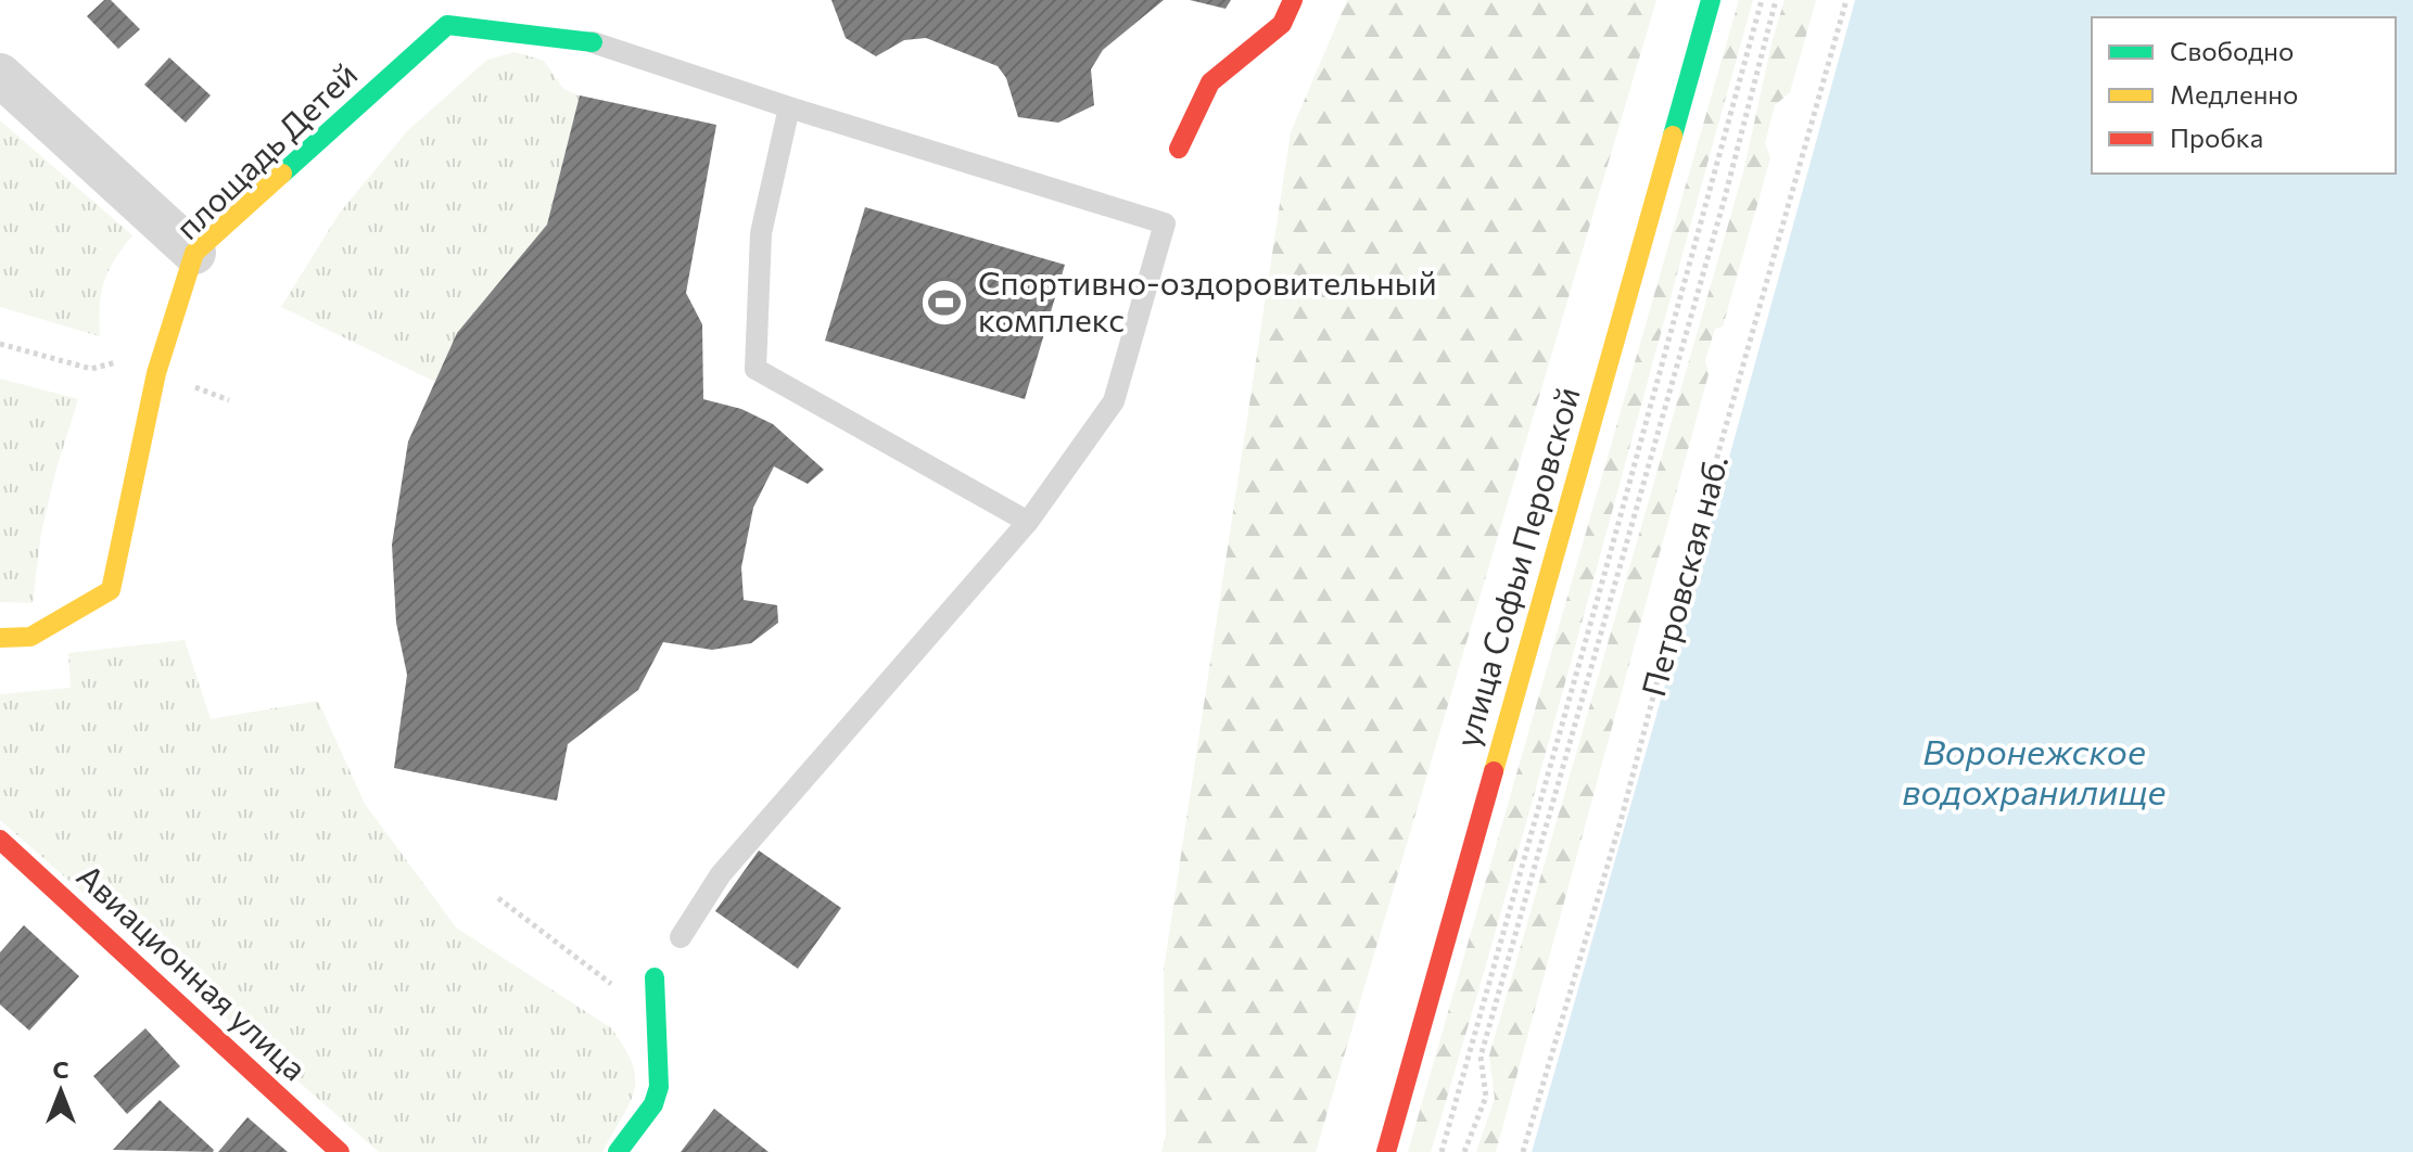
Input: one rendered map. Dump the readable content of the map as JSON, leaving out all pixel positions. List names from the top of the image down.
{
  "streets": {
    "street": ["площадь Детей", "улица Софьи Перовской", "Авиационная улица"],
    "path": ["Петровская наб."]
  },
  "water": ["Воронежское водохранилище"],
  "places": {
    "sports": ["Спортивно-оздоровительный комплекс"]
  },
  "legend": ["Свободно", "Медленно", "Пробка"],
  "north": "top"
}
